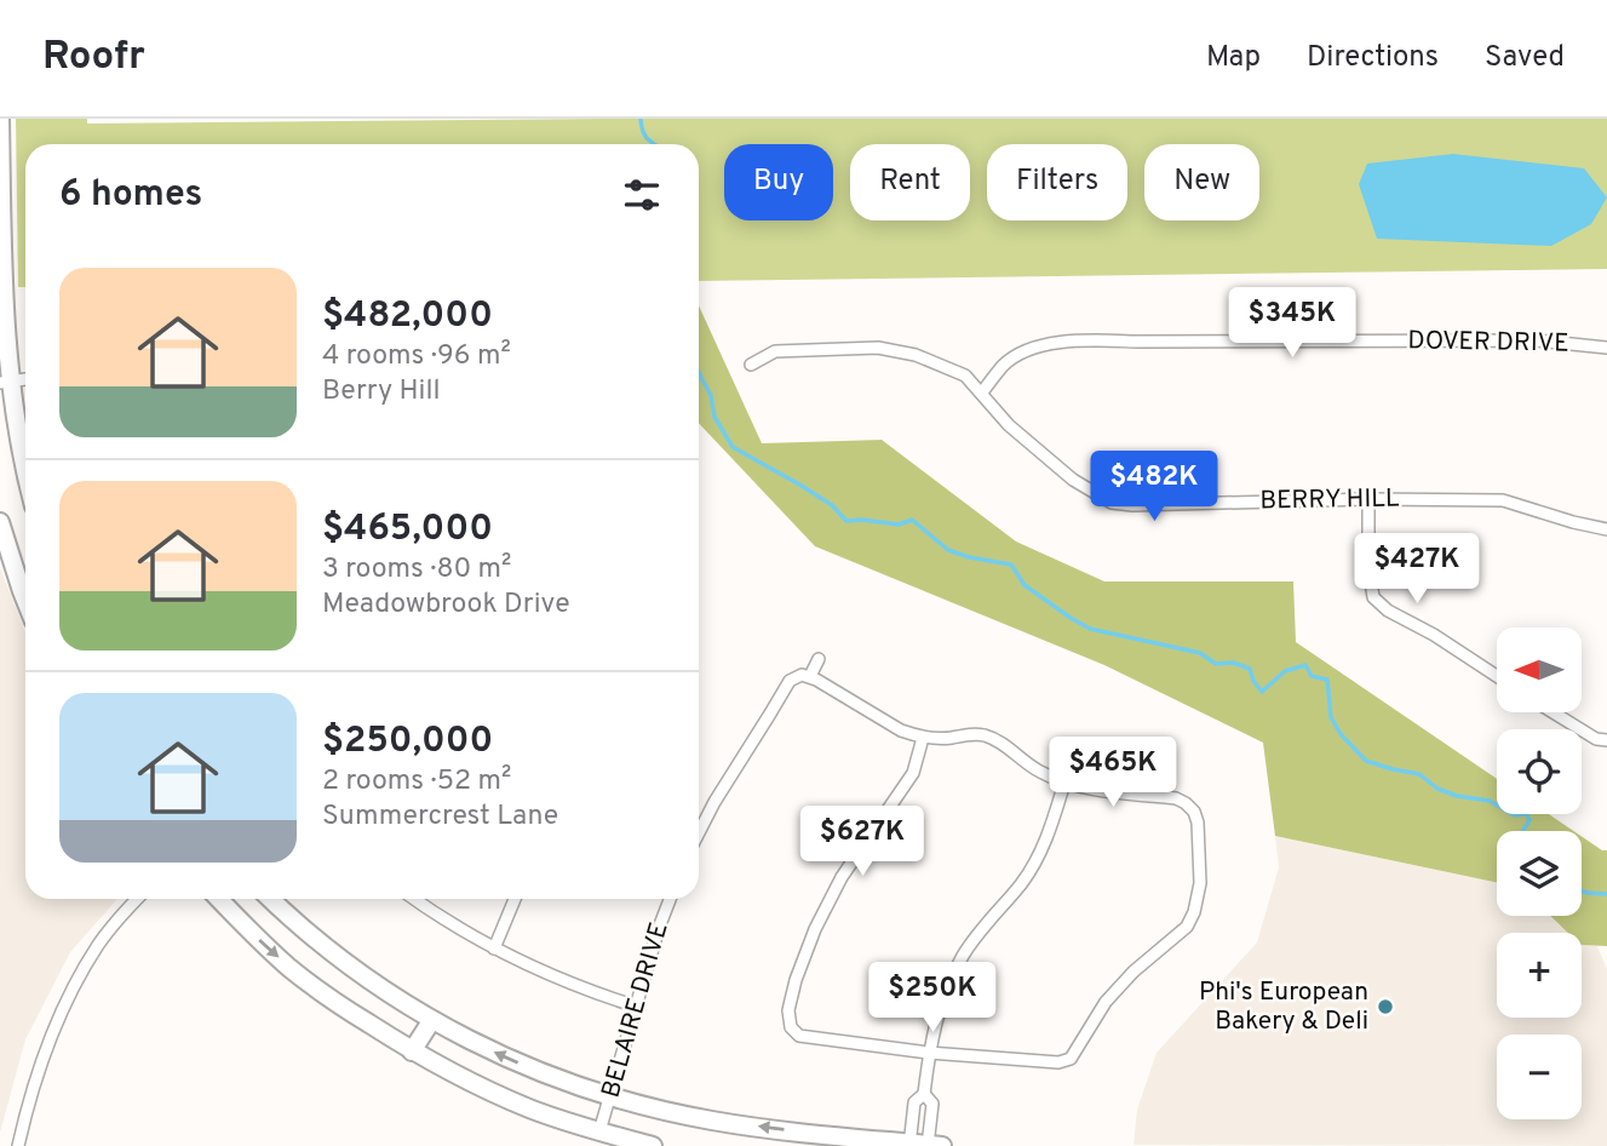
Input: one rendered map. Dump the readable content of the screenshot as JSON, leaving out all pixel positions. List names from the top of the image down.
{
  "streets": {
    "street": ["DOVER DRIVE", "BERRY HILL", "BELAIRE DRIVE"]
  },
  "crossings": [
    ["DOVER DRIVE", "BERRY HILL"]
  ],
  "places": ["Phi's European Bakery & Deli"],
  "north": "left",
  "page": {
    "header": "Roofr",
    "nav": ["Map", "Directions", "Saved"],
    "chip": [
      "Buy",
      "Rent",
      "Filters",
      "New"
    ],
    "heading": "6 homes",
    "list": [
      {
        "name": "$482,000",
        "note": "4 rooms · 96 m² · Berry Hill"
      },
      {
        "name": "$465,000",
        "note": "3 rooms · 80 m² · Meadowbrook Drive"
      },
      {
        "name": "$250,000",
        "note": "2 rooms · 52 m² · Summercrest Lane"
      }
    ],
    "price": [
      "$345K",
      "$482K",
      "$427K",
      "$465K",
      "$627K",
      "$250K"
    ],
    "map_buttons": ["+", "−"]
  }
}
